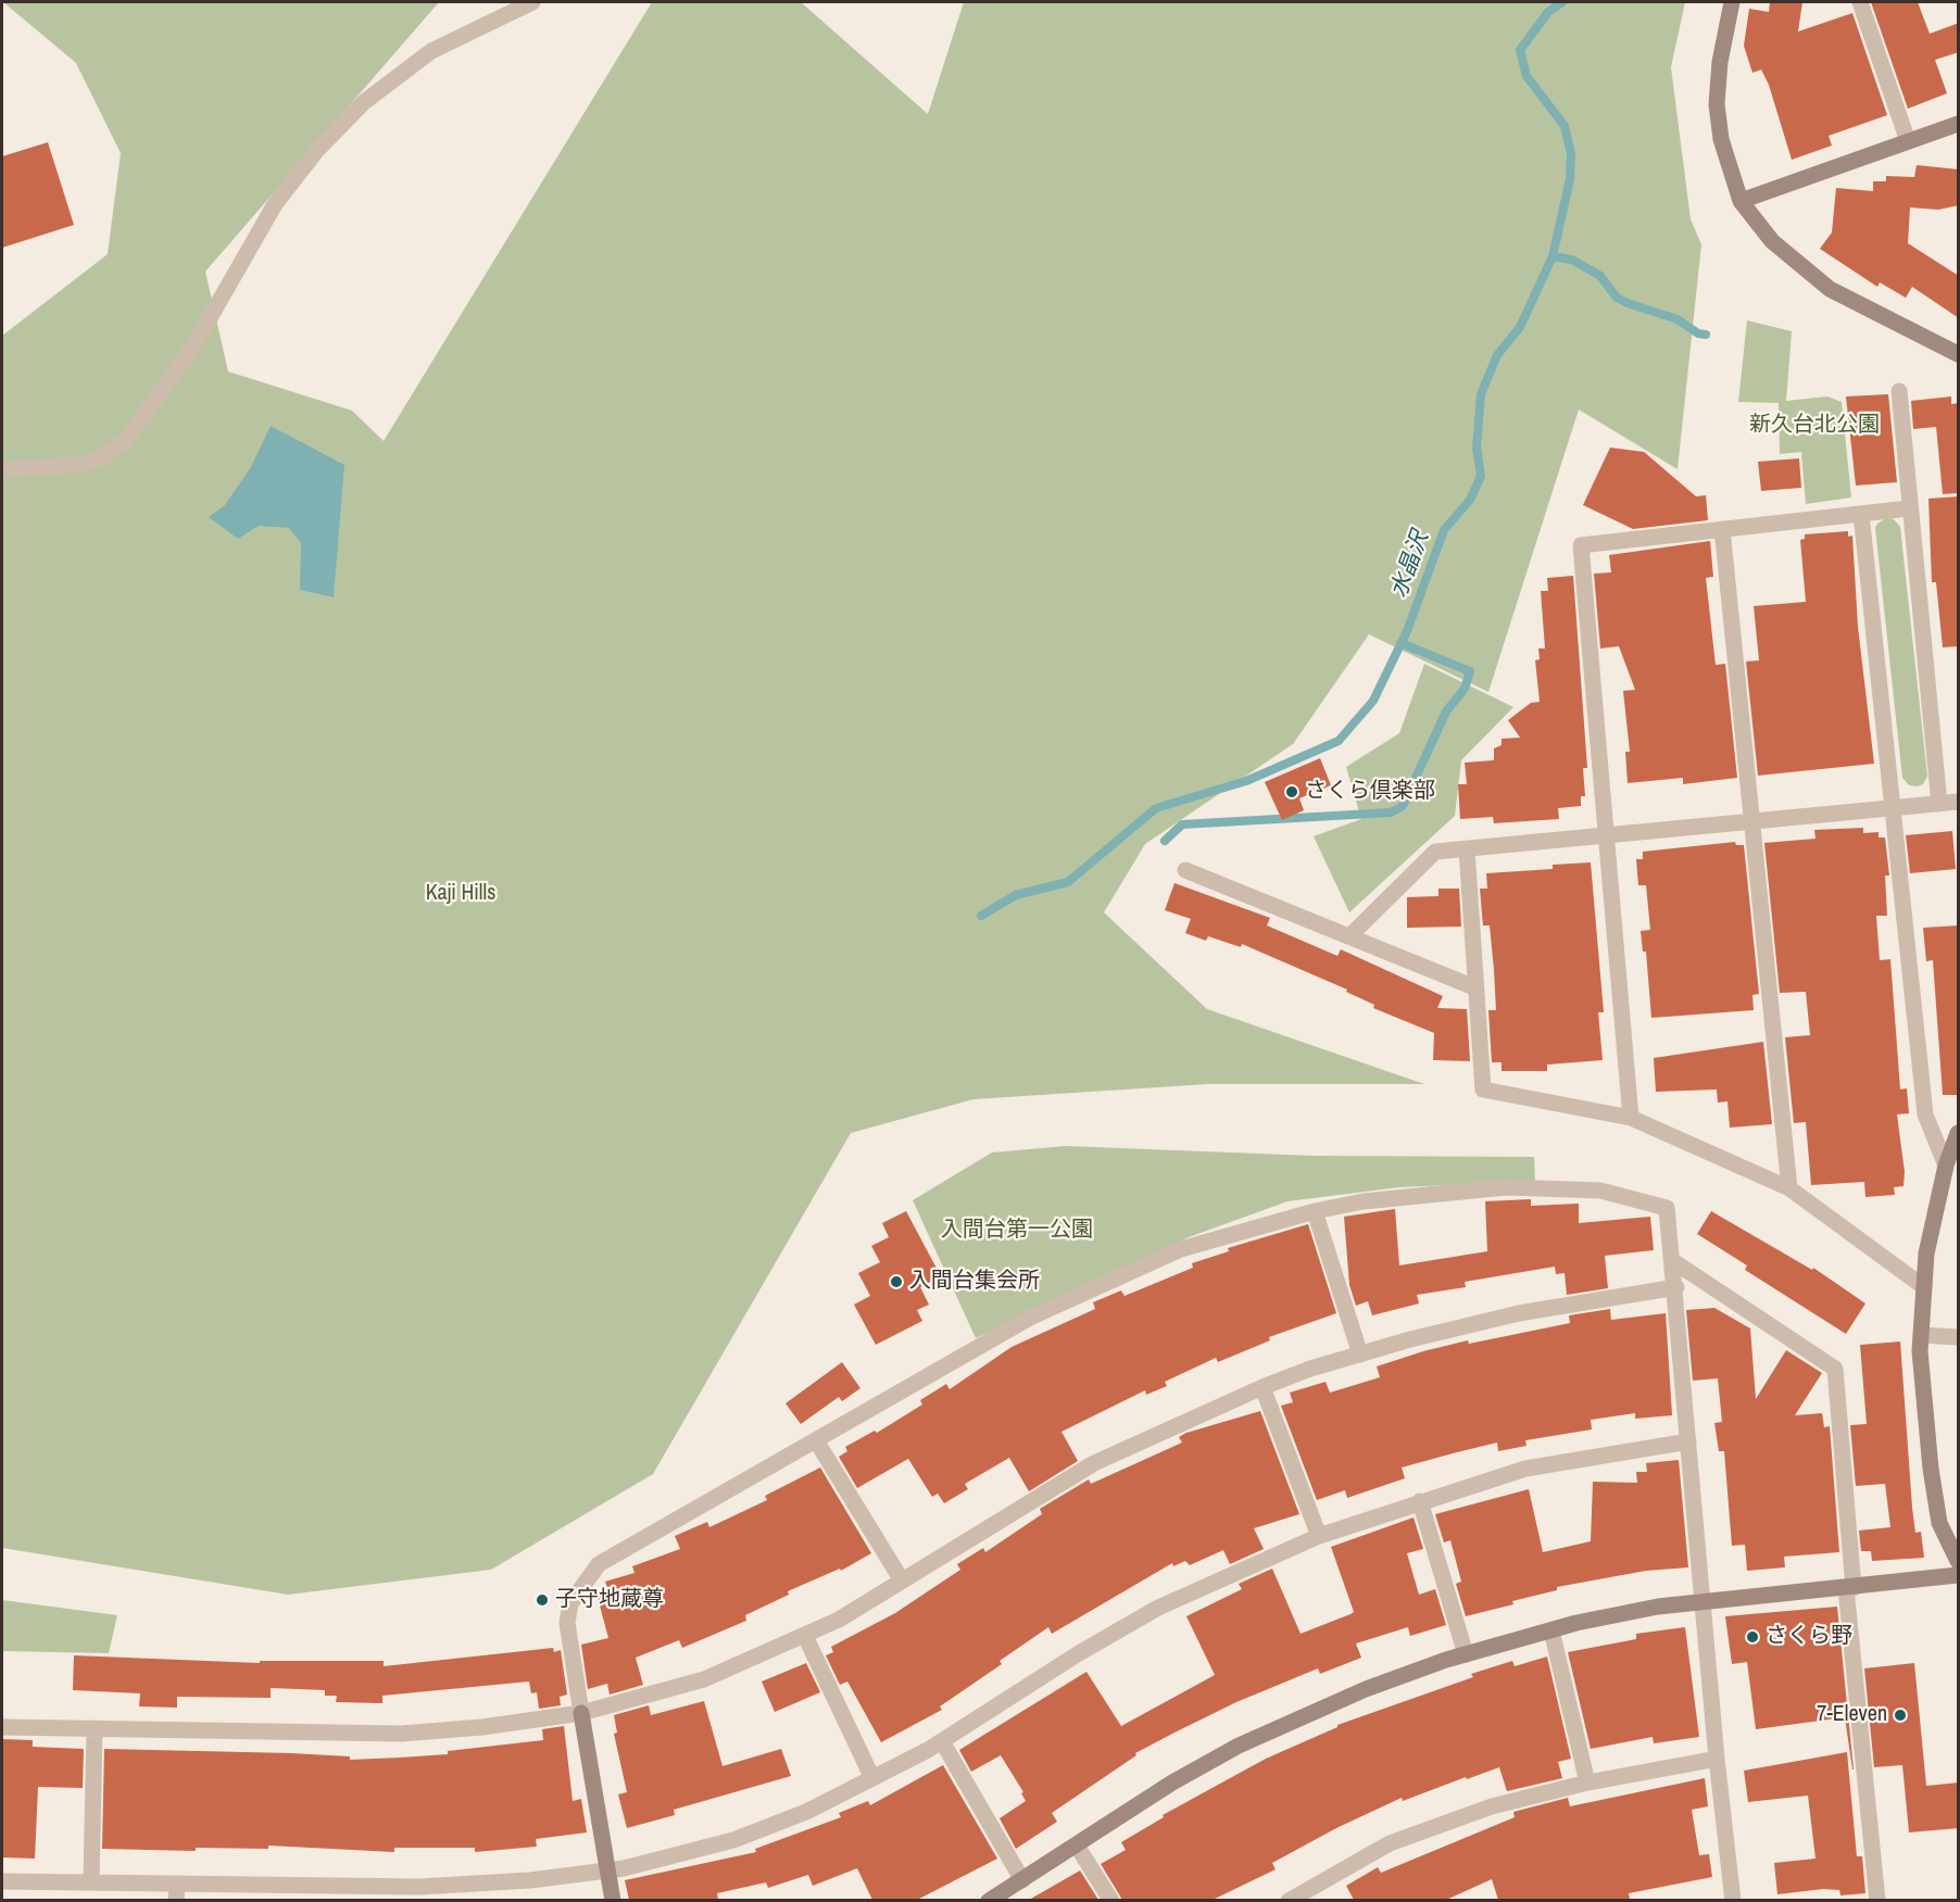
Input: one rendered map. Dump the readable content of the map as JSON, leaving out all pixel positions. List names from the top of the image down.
{
  "water": ["水晶沢"],
  "parks": ["新久台北公園", "Kaji Hills", "入間台第一公園"],
  "places": [
    "さくら倶楽部",
    "入間台集会所",
    "子守地蔵尊",
    "さくら野",
    "7-Eleven"
  ]
}
